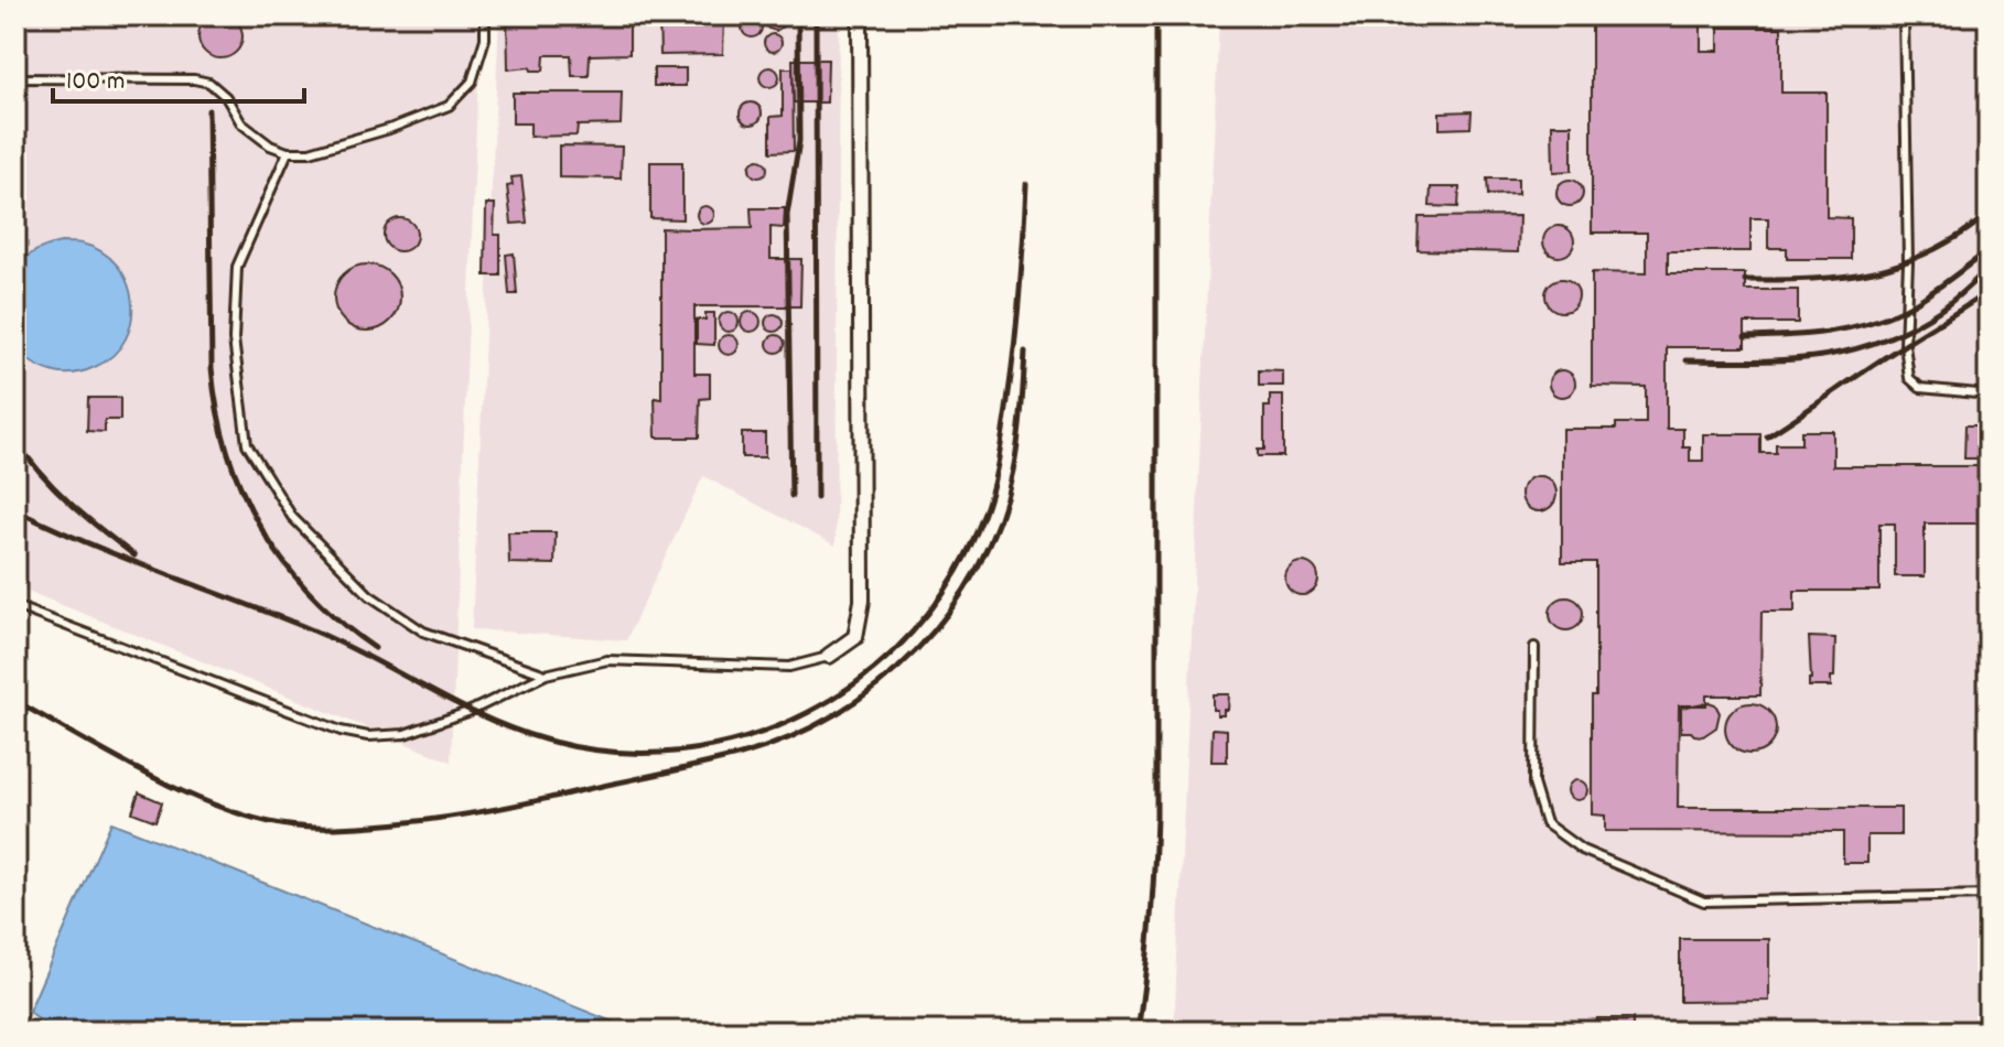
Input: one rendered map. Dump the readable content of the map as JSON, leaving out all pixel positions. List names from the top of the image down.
{
  "scale_bar": "100 m"
}
